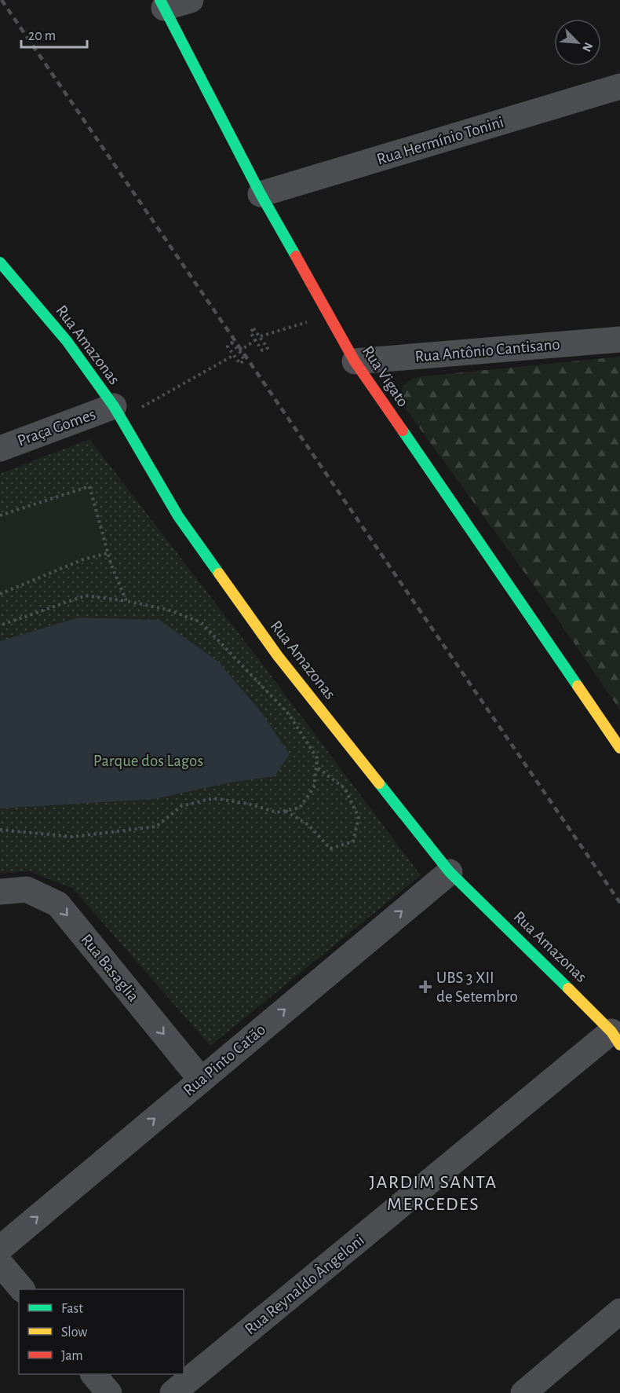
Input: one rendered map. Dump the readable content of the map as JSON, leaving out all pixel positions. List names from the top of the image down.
{
  "streets": {
    "street": [
      "Rua Hermínio Tonini",
      "Rua Amazonas",
      "Rua Antônio Cantisano",
      "Rua Vigato",
      "Praça Gomes",
      "Rua Basaglia",
      "Rua Pinto Catão",
      "Rua Reynaldo Ângeloni"
    ]
  },
  "crossings": [
    ["Rua Hermínio Tonini", "Rua Vigato"],
    ["Rua Amazonas", "Praça Gomes"],
    ["Rua Amazonas", "Rua Pinto Catão"],
    ["Rua Amazonas", "Rua Reynaldo Ângeloni"],
    ["Rua Antônio Cantisano", "Rua Vigato"],
    ["Rua Basaglia", "Rua Pinto Catão"]
  ],
  "one_way": ["Rua Basaglia", "Rua Pinto Catão"],
  "districts": ["JARDIM SANTA MERCEDES"],
  "parks": ["Parque dos Lagos"],
  "places": {
    "health": ["UBS 3 XII de Setembro"]
  },
  "legend": ["Fast", "Slow", "Jam"],
  "scale_bar": "20 m",
  "north": "bottom right"
}
